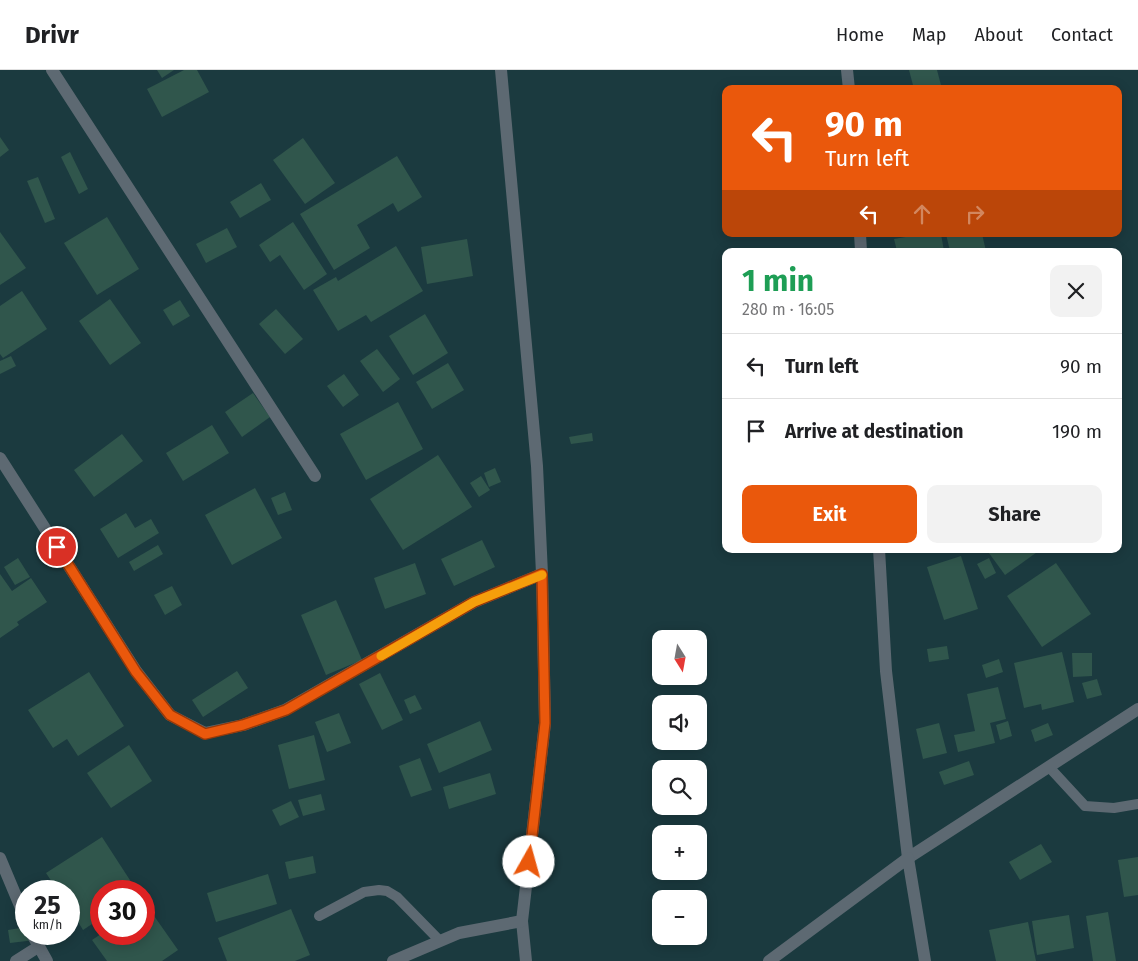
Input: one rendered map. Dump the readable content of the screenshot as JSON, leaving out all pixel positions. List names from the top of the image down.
{
  "north": "bottom",
  "page": {
    "header": "Drivr",
    "nav": [
      "Home",
      "Map",
      "About",
      "Contact"
    ],
    "turn": ["90 m", "Turn left"],
    "heading": ["1 min", "280 m · 16:05"],
    "list": [
      {
        "name": "Turn left",
        "value": "90 m"
      },
      {
        "name": "Arrive at destination",
        "value": "190 m"
      }
    ],
    "buttons": ["Exit", "Share"],
    "map_buttons": ["+", "−"],
    "speed": "25 km/h",
    "limit": "30"
  }
}
